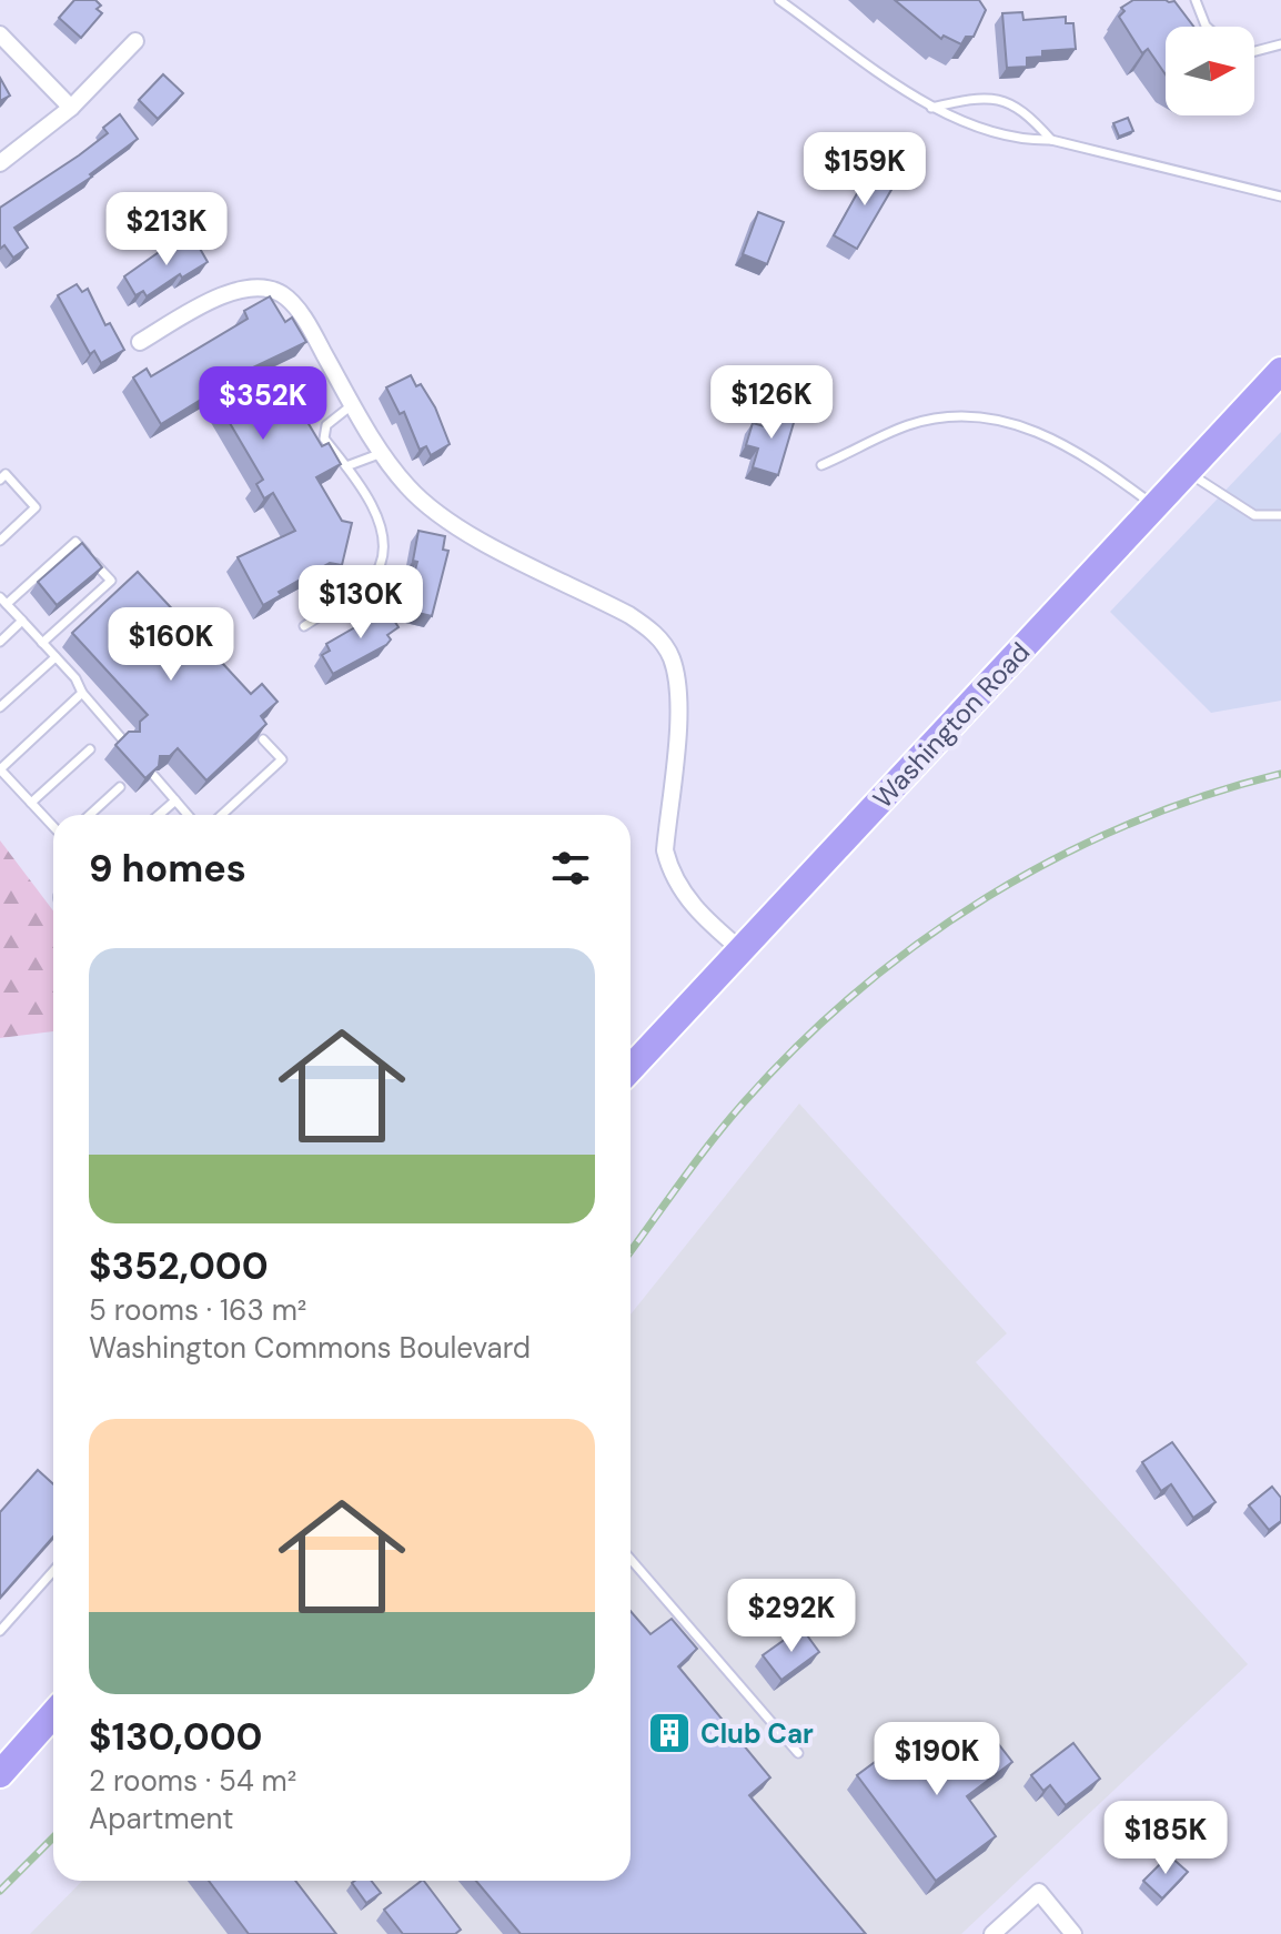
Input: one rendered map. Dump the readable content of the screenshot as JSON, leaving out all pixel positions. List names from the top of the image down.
{
  "streets": {
    "main road": ["Washington Road"]
  },
  "places": {
    "building": ["Club Car"]
  },
  "north": "right",
  "page": {
    "price": [
      "$159K",
      "$213K",
      "$126K",
      "$352K",
      "$130K",
      "$160K",
      "$292K",
      "$190K",
      "$185K"
    ],
    "heading": "9 homes",
    "list": [
      {
        "name": "$352,000",
        "note": "5 rooms · 163 m² · Washington Commons Boulevard"
      },
      {
        "name": "$130,000",
        "note": "2 rooms · 54 m² · Apartment"
      }
    ]
  }
}
